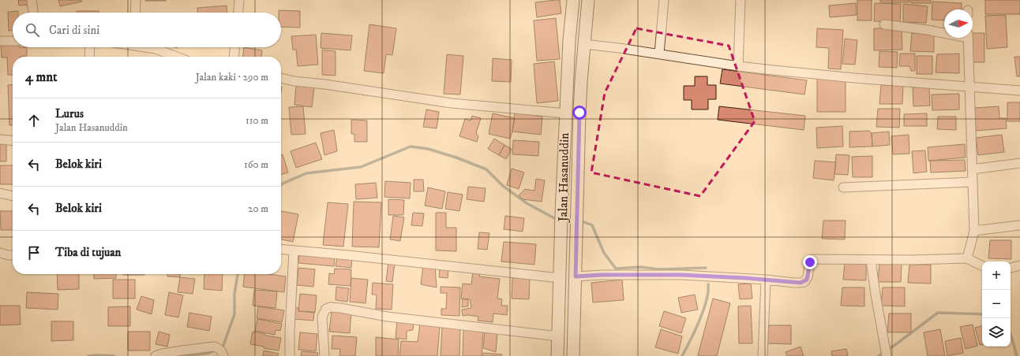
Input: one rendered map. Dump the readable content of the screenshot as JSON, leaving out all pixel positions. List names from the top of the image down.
{
  "streets": {
    "street": ["Jalan Hasanuddin"]
  },
  "north": "right",
  "page": {
    "search": "Cari di sini",
    "heading": ["4 mnt", "Jalan kaki · 290 m"],
    "list": [
      ["Lurus", "Jalan Hasanuddin", "110 m"],
      ["Belok kiri", "160 m"],
      ["Belok kiri", "20 m"],
      "Tiba di tujuan"
    ],
    "map_buttons": ["+", "−"]
  }
}
